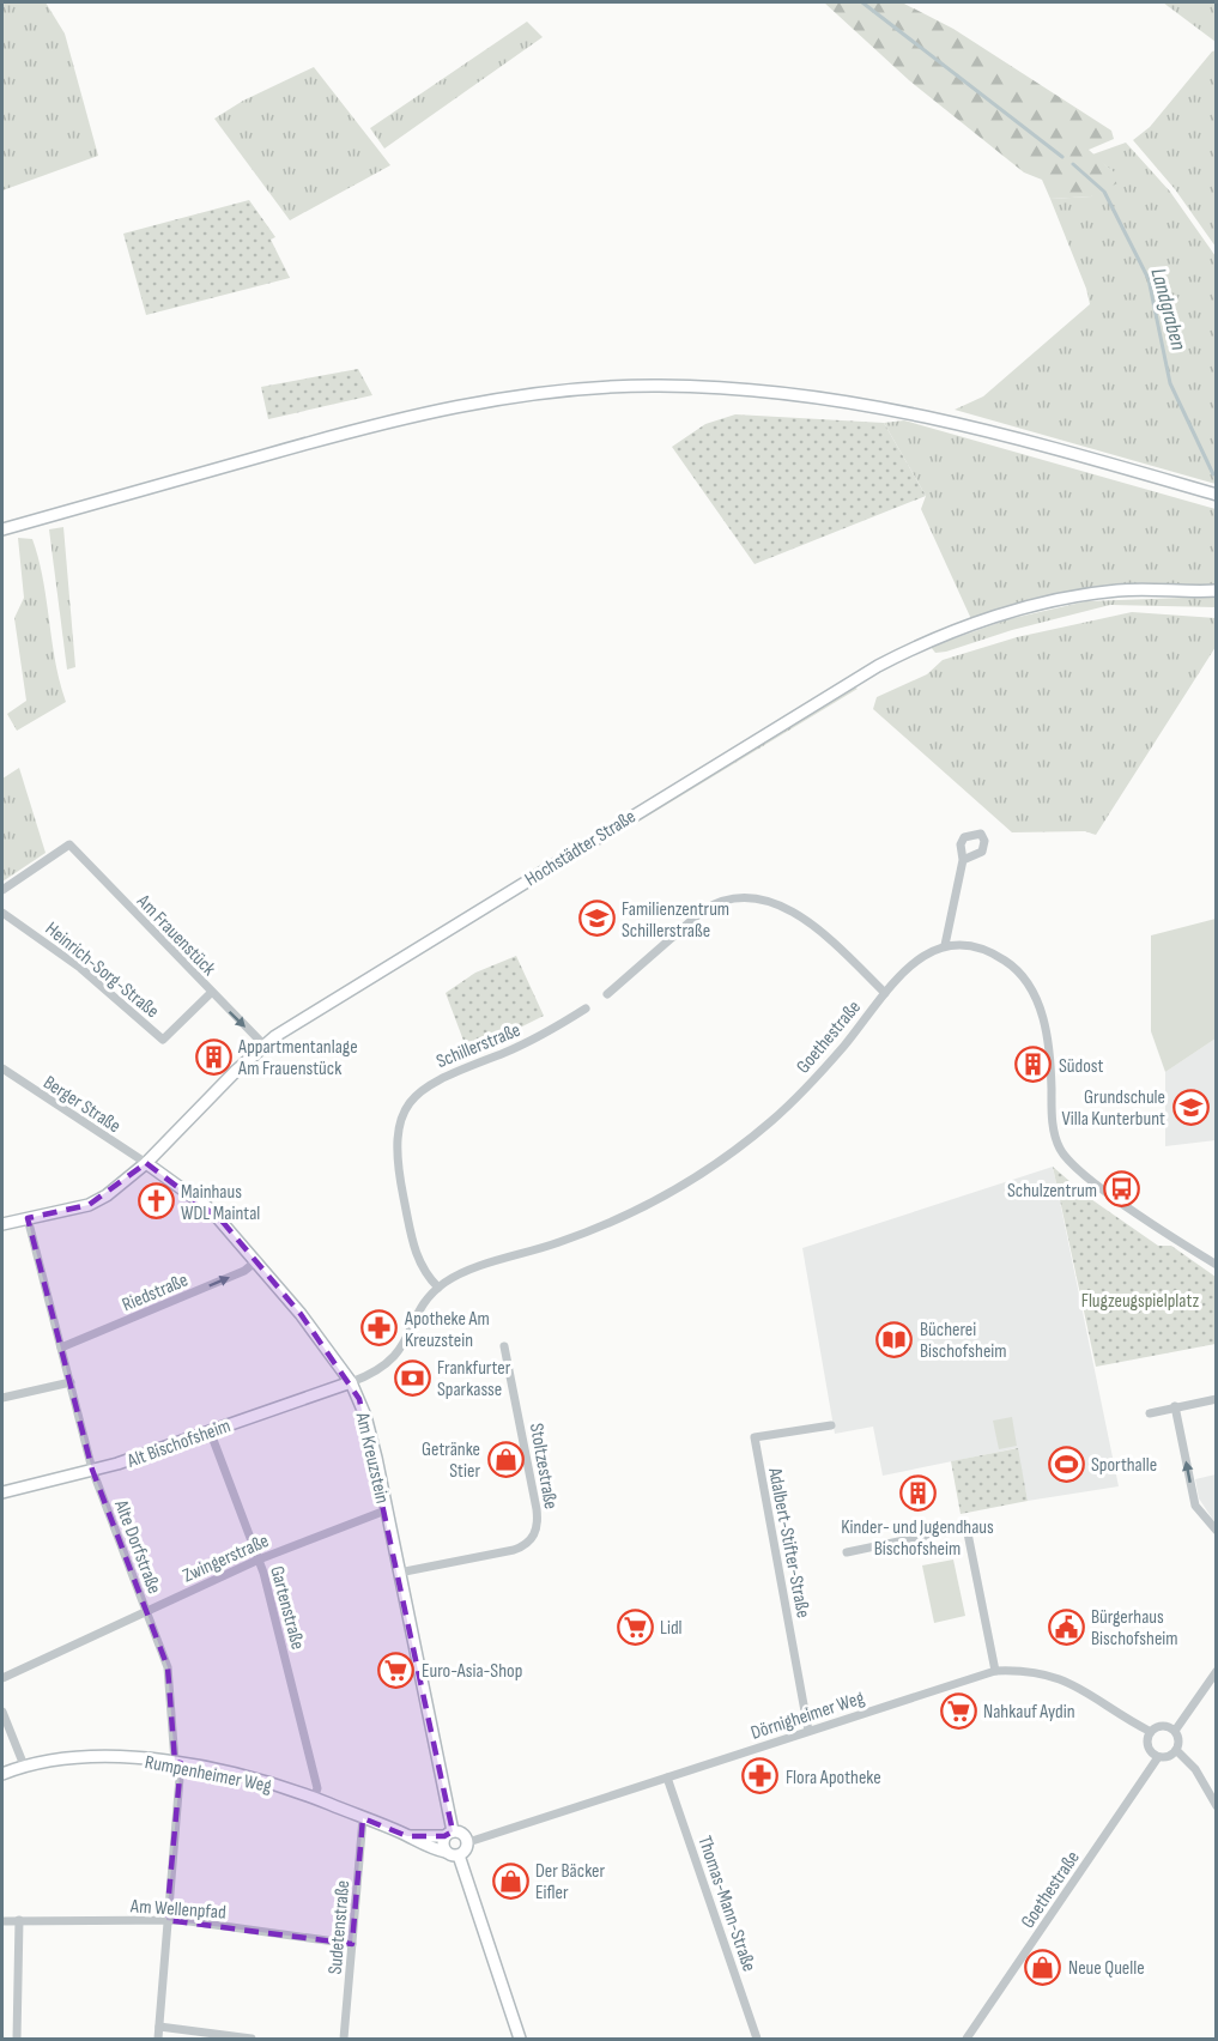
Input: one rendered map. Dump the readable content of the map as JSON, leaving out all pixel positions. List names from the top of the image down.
{
  "streets": {
    "street": [
      "Hochstädter Straße",
      "Am Frauenstück",
      "Heinrich-Sorg-Straße",
      "Goethestraße",
      "Schillerstraße",
      "Berger Straße",
      "Riedstraße",
      "Alt Bischofsheim",
      "Am Kreuzstein",
      "Stoltzestraße",
      "Adalbert-Stifter-Straße",
      "Alte Dorfstraße",
      "Zwingerstraße",
      "Gartenstraße",
      "Dörnigheimer Weg",
      "Rumpenheimer Weg",
      "Thomas-Mann-Straße",
      "Am Wellenpfad",
      "Sudetenstraße"
    ]
  },
  "crossings": [
    ["Hochstädter Straße", "Am Frauenstück"],
    ["Hochstädter Straße", "Berger Straße"],
    ["Hochstädter Straße", "Am Kreuzstein"],
    ["Hochstädter Straße", "Alte Dorfstraße"],
    ["Am Frauenstück", "Heinrich-Sorg-Straße"],
    ["Goethestraße", "Schillerstraße"],
    ["Goethestraße", "Dörnigheimer Weg"],
    ["Berger Straße", "Am Kreuzstein"],
    ["Riedstraße", "Am Kreuzstein"],
    ["Riedstraße", "Alte Dorfstraße"],
    ["Alt Bischofsheim", "Am Kreuzstein"],
    ["Alt Bischofsheim", "Alte Dorfstraße"],
    ["Alt Bischofsheim", "Gartenstraße"],
    ["Am Kreuzstein", "Stoltzestraße"],
    ["Am Kreuzstein", "Zwingerstraße"],
    ["Am Kreuzstein", "Dörnigheimer Weg"],
    ["Am Kreuzstein", "Rumpenheimer Weg"],
    ["Adalbert-Stifter-Straße", "Dörnigheimer Weg"],
    ["Alte Dorfstraße", "Zwingerstraße"],
    ["Alte Dorfstraße", "Rumpenheimer Weg"],
    ["Alte Dorfstraße", "Am Wellenpfad"],
    ["Zwingerstraße", "Gartenstraße"],
    ["Gartenstraße", "Rumpenheimer Weg"],
    ["Dörnigheimer Weg", "Rumpenheimer Weg"],
    ["Dörnigheimer Weg", "Thomas-Mann-Straße"],
    ["Rumpenheimer Weg", "Sudetenstraße"],
    ["Am Wellenpfad", "Sudetenstraße"]
  ],
  "one_way": ["Riedstraße"],
  "water": ["Landgraben"],
  "parks": ["Flugzeugspielplatz"],
  "places": {
    "school or university": ["Familienzentrum Schillerstraße", "Grundschule Villa Kunterbunt"],
    "building": ["Appartmentanlage Am Frauenstück", "Südost", "Kinder- und Jugendhaus Bischofsheim"],
    "bus stop": ["Schulzentrum"],
    "church": ["Mainhaus WDL Maintal"],
    "pharmacy": ["Apotheke Am Kreuzstein", "Flora Apotheke"],
    "library": ["Bücherei Bischofsheim"],
    "bank": ["Frankfurter Sparkasse"],
    "shop": ["Getränke Stier", "Der Bäcker Eifler", "Neue Quelle"],
    "sports": ["Sporthalle"],
    "supermarket": ["Lidl", "Euro-Asia-Shop", "Nahkauf Aydin"],
    "public building": ["Bürgerhaus Bischofsheim"]
  }
}
